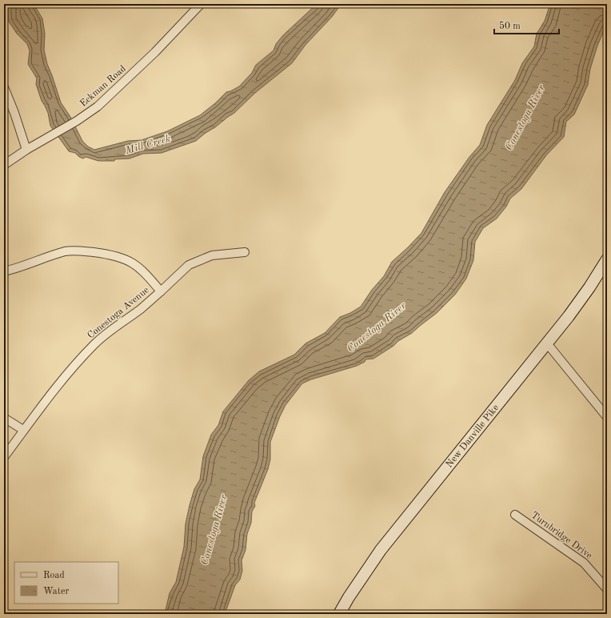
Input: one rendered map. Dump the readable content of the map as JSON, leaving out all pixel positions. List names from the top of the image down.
{
  "streets": {
    "main road": ["New Danville Pike"],
    "street": ["Eckman Road", "Conestoga Avenue", "Turnbridge Drive"]
  },
  "water": ["Conestoga River", "Mill Creek"],
  "legend": ["Road", "Water"],
  "scale_bar": "50 m"
}
